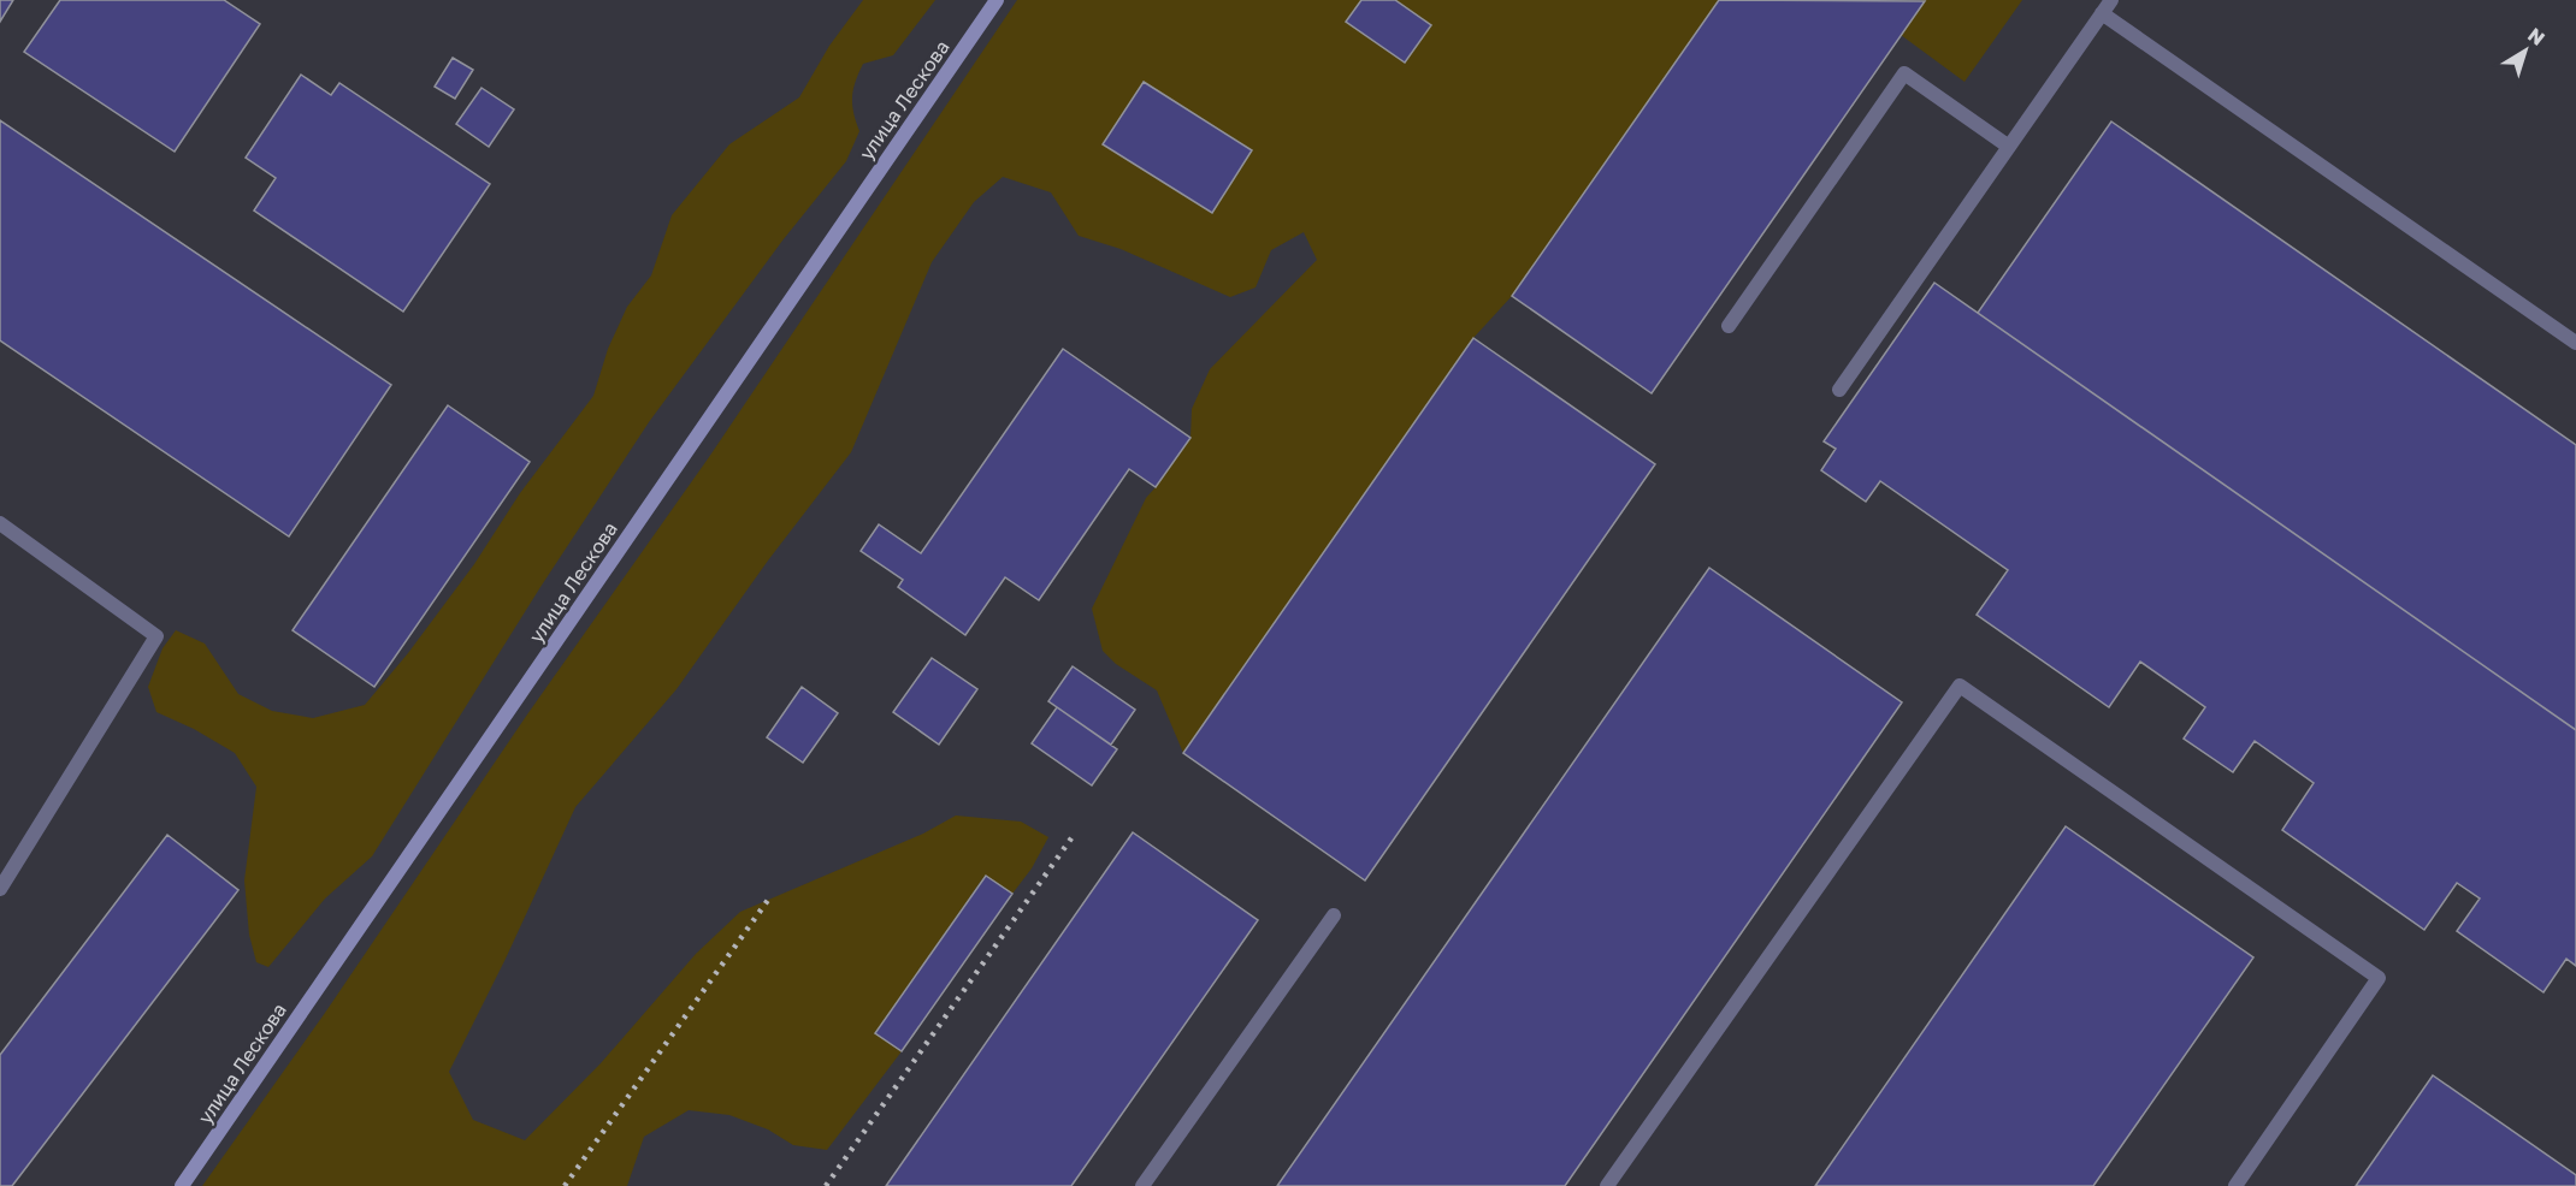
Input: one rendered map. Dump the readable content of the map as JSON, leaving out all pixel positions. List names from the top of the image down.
{
  "streets": {
    "main road": ["улица Лескова"]
  },
  "north": "top right"
}
